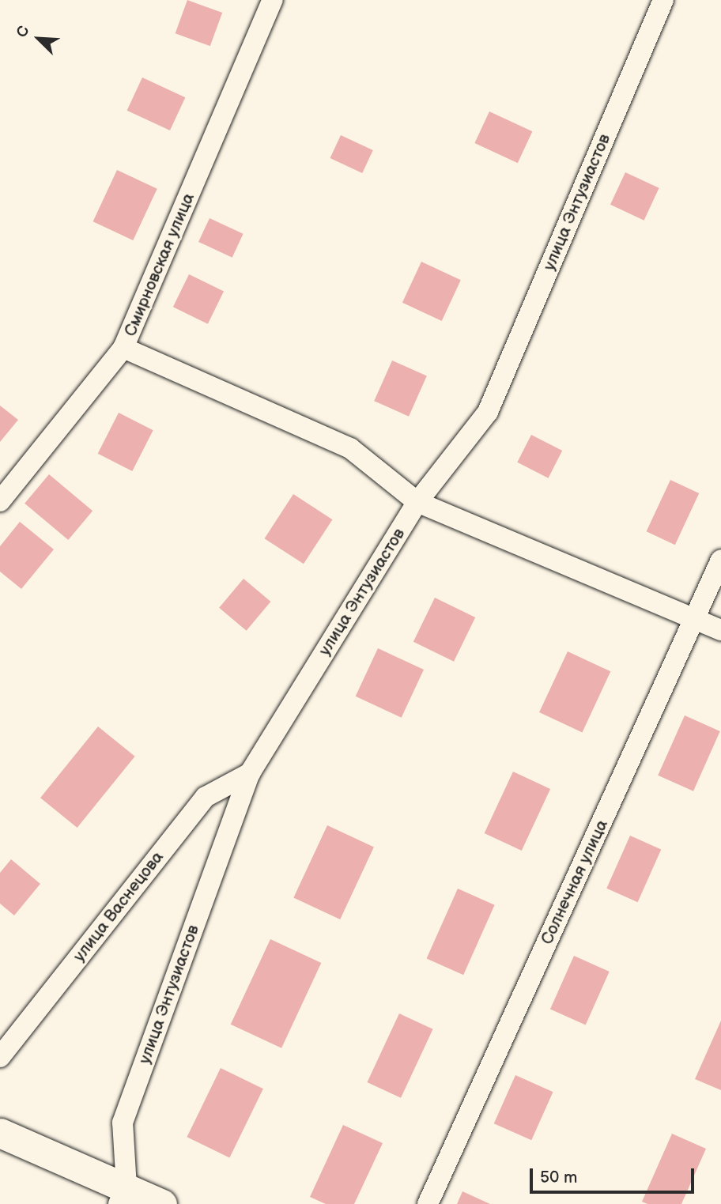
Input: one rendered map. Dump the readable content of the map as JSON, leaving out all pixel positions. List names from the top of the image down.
{
  "streets": {
    "street": [
      "улица Энтузиастов",
      "Смирновская улица",
      "Солнечная улица",
      "улица Васнецова"
    ]
  },
  "crossings": [
    ["улица Энтузиастов", "улица Васнецова"]
  ],
  "scale_bar": "50 m",
  "north": "top left"
}
